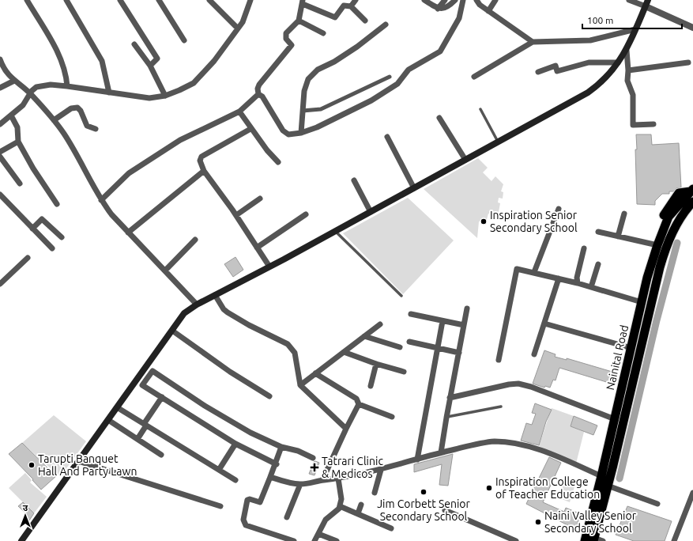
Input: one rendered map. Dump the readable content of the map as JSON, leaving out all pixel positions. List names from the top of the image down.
{
  "streets": {
    "highway": ["Nainital Road"]
  },
  "places": {
    "other": [
      "Inspiration Senior Secondary School",
      "Tarupti Banquet Hall And Party Lawn",
      "Inspiration College of Teacher Education",
      "Jim Corbett Senior Secondary School",
      "Naini Valley Senior Secondary School"
    ],
    "health": ["Tatrari Clinic & Medicos"]
  },
  "scale_bar": "100 m",
  "north": "top"
}
